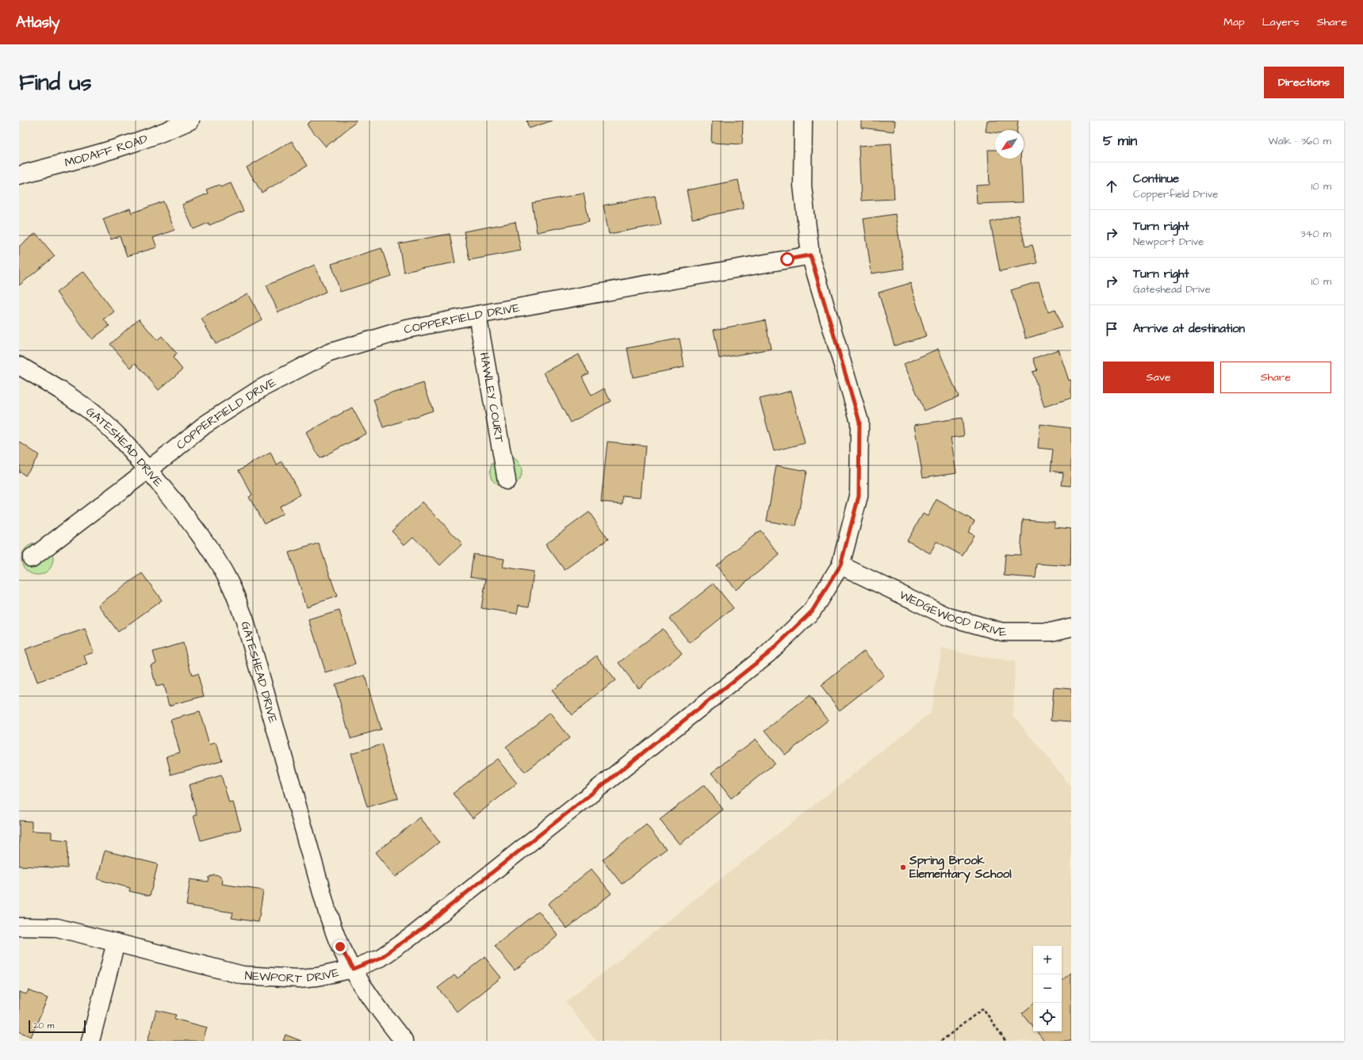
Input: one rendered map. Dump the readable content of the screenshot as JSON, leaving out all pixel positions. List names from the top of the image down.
{
  "streets": {
    "street": [
      "MODAFF ROAD",
      "COPPERFIELD DRIVE",
      "HAWLEY COURT",
      "GATESHEAD DRIVE",
      "WEDGEWOOD DRIVE",
      "NEWPORT DRIVE"
    ]
  },
  "crossings": [
    ["COPPERFIELD DRIVE", "HAWLEY COURT"],
    ["COPPERFIELD DRIVE", "GATESHEAD DRIVE"],
    ["COPPERFIELD DRIVE", "NEWPORT DRIVE"],
    ["GATESHEAD DRIVE", "NEWPORT DRIVE"],
    ["WEDGEWOOD DRIVE", "NEWPORT DRIVE"]
  ],
  "places": ["Spring Brook Elementary School"],
  "scale_bar": "20 m",
  "north": "bottom left",
  "page": {
    "header": "Atlasly",
    "nav": ["Map", "Layers", "Share"],
    "buttons": [
      "Directions",
      ["Save", "Share"]
    ],
    "title": "Find us",
    "heading": ["5 min", "Walk · 360 m"],
    "list": [
      ["Continue", "Copperfield Drive", "10 m"],
      ["Turn right", "Newport Drive", "340 m"],
      ["Turn right", "Gateshead Drive", "10 m"],
      "Arrive at destination"
    ],
    "map_buttons": ["+", "−"],
    "scale": "20 m"
  }
}
